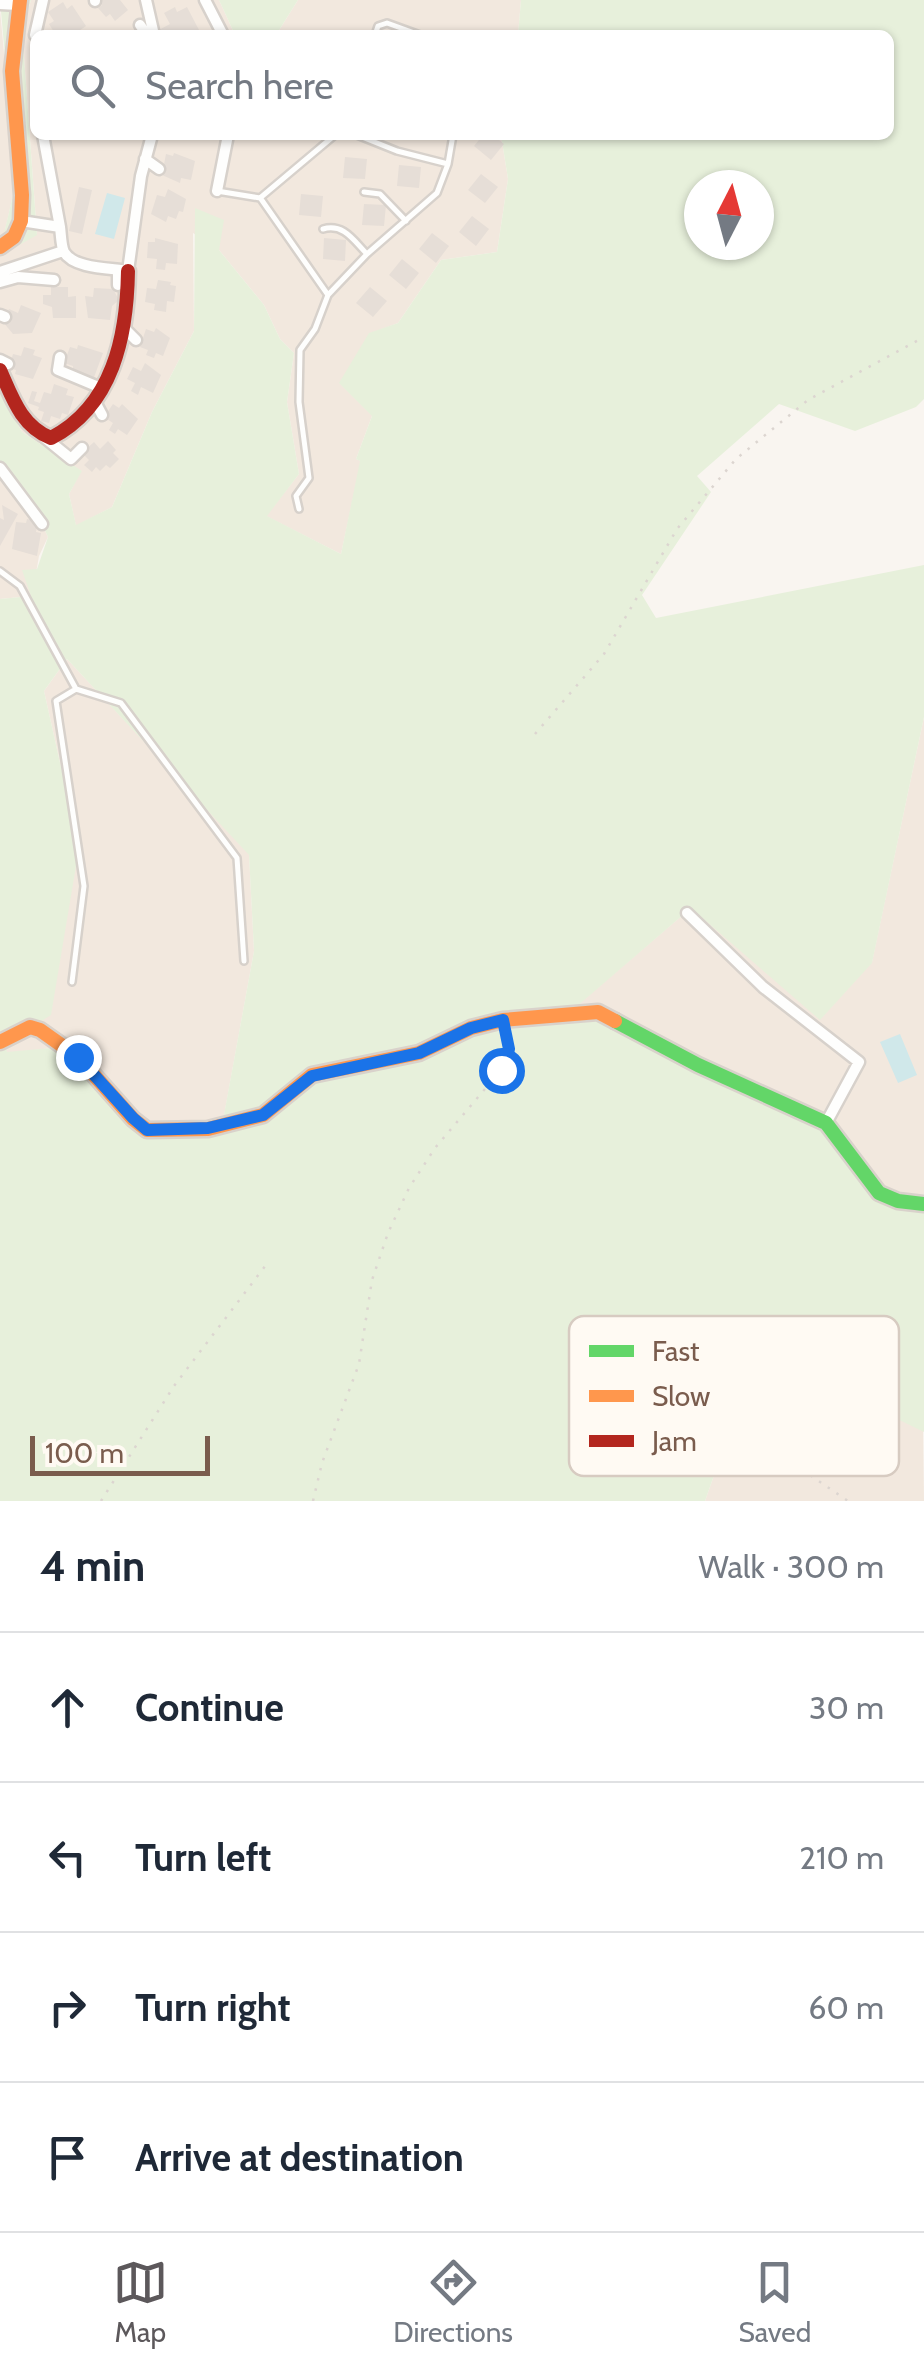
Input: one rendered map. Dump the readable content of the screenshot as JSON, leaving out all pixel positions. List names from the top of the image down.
{
  "legend": ["Fast", "Slow", "Jam"],
  "scale_bar": "100 m",
  "north": "top",
  "page": {
    "search": "Search here",
    "scale": "100 m",
    "heading": ["4 min", "Walk · 300 m"],
    "list": [
      ["Continue", "30 m"],
      ["Turn left", "210 m"],
      ["Turn right", "60 m"],
      "Arrive at destination"
    ],
    "nav": ["Map", "Directions", "Saved"]
  }
}
